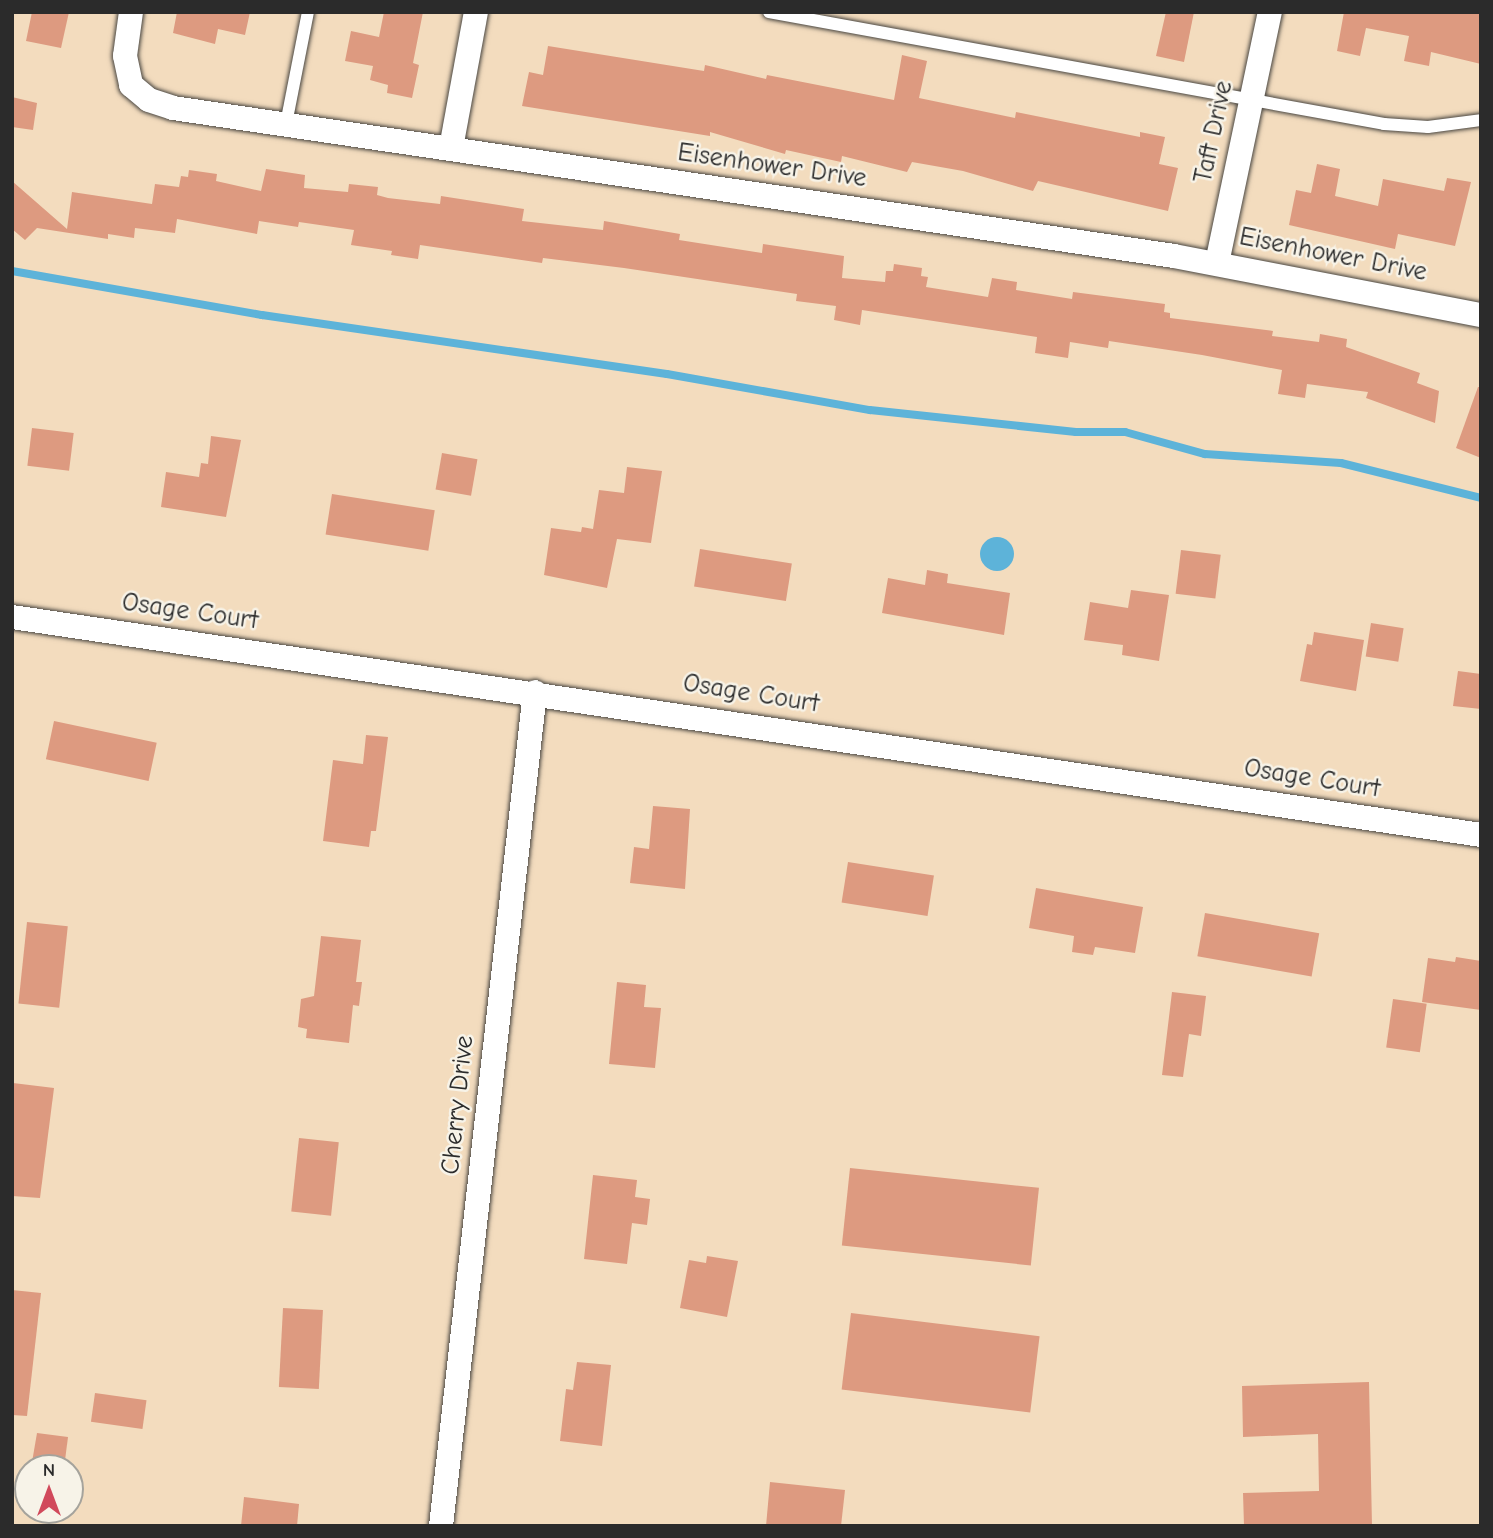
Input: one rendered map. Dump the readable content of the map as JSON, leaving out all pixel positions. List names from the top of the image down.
{
  "streets": {
    "street": [
      "Taft Drive",
      "Eisenhower Drive",
      "Osage Court",
      "Cherry Drive"
    ]
  },
  "crossings": [
    ["Taft Drive", "Eisenhower Drive"],
    ["Osage Court", "Cherry Drive"]
  ],
  "north": "top"
}
